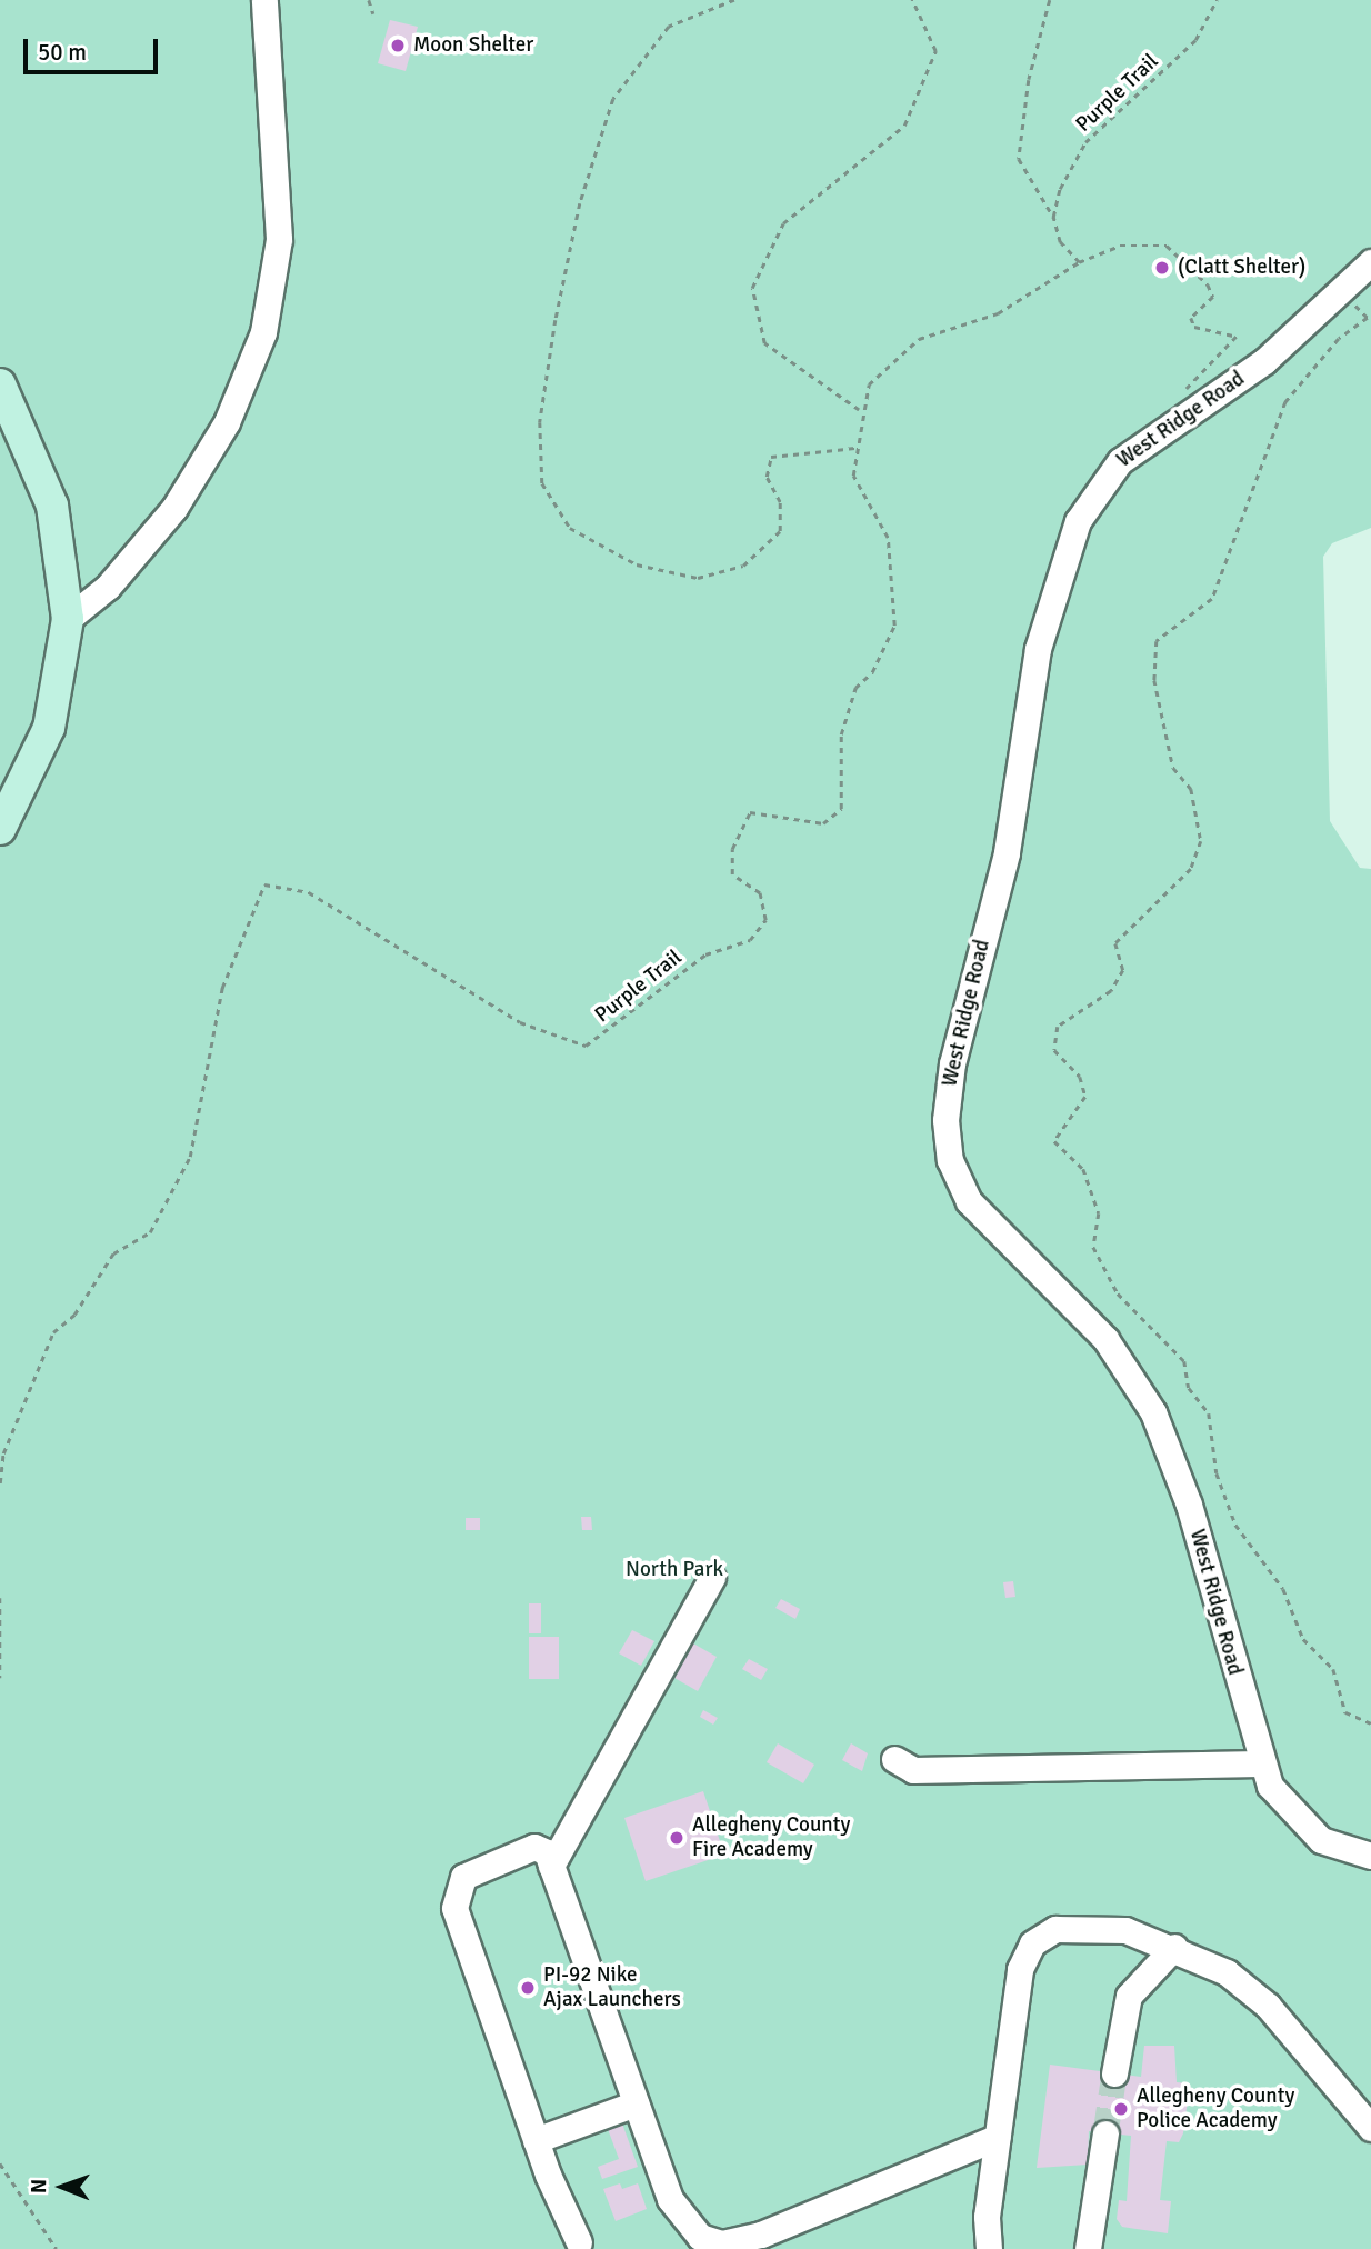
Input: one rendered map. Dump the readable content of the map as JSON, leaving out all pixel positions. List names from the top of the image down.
{
  "streets": {
    "street": ["West Ridge Road"],
    "path": ["Purple Trail"]
  },
  "crossings": [
    ["Purple Trail", "West Ridge Road"]
  ],
  "parks": ["North Park"],
  "places": [
    "Moon Shelter",
    "(Clatt Shelter)",
    "Allegheny County Fire Academy",
    "PI-92 Nike Ajax Launchers",
    "Allegheny County Police Academy"
  ],
  "scale_bar": "50 m",
  "north": "left"
}
